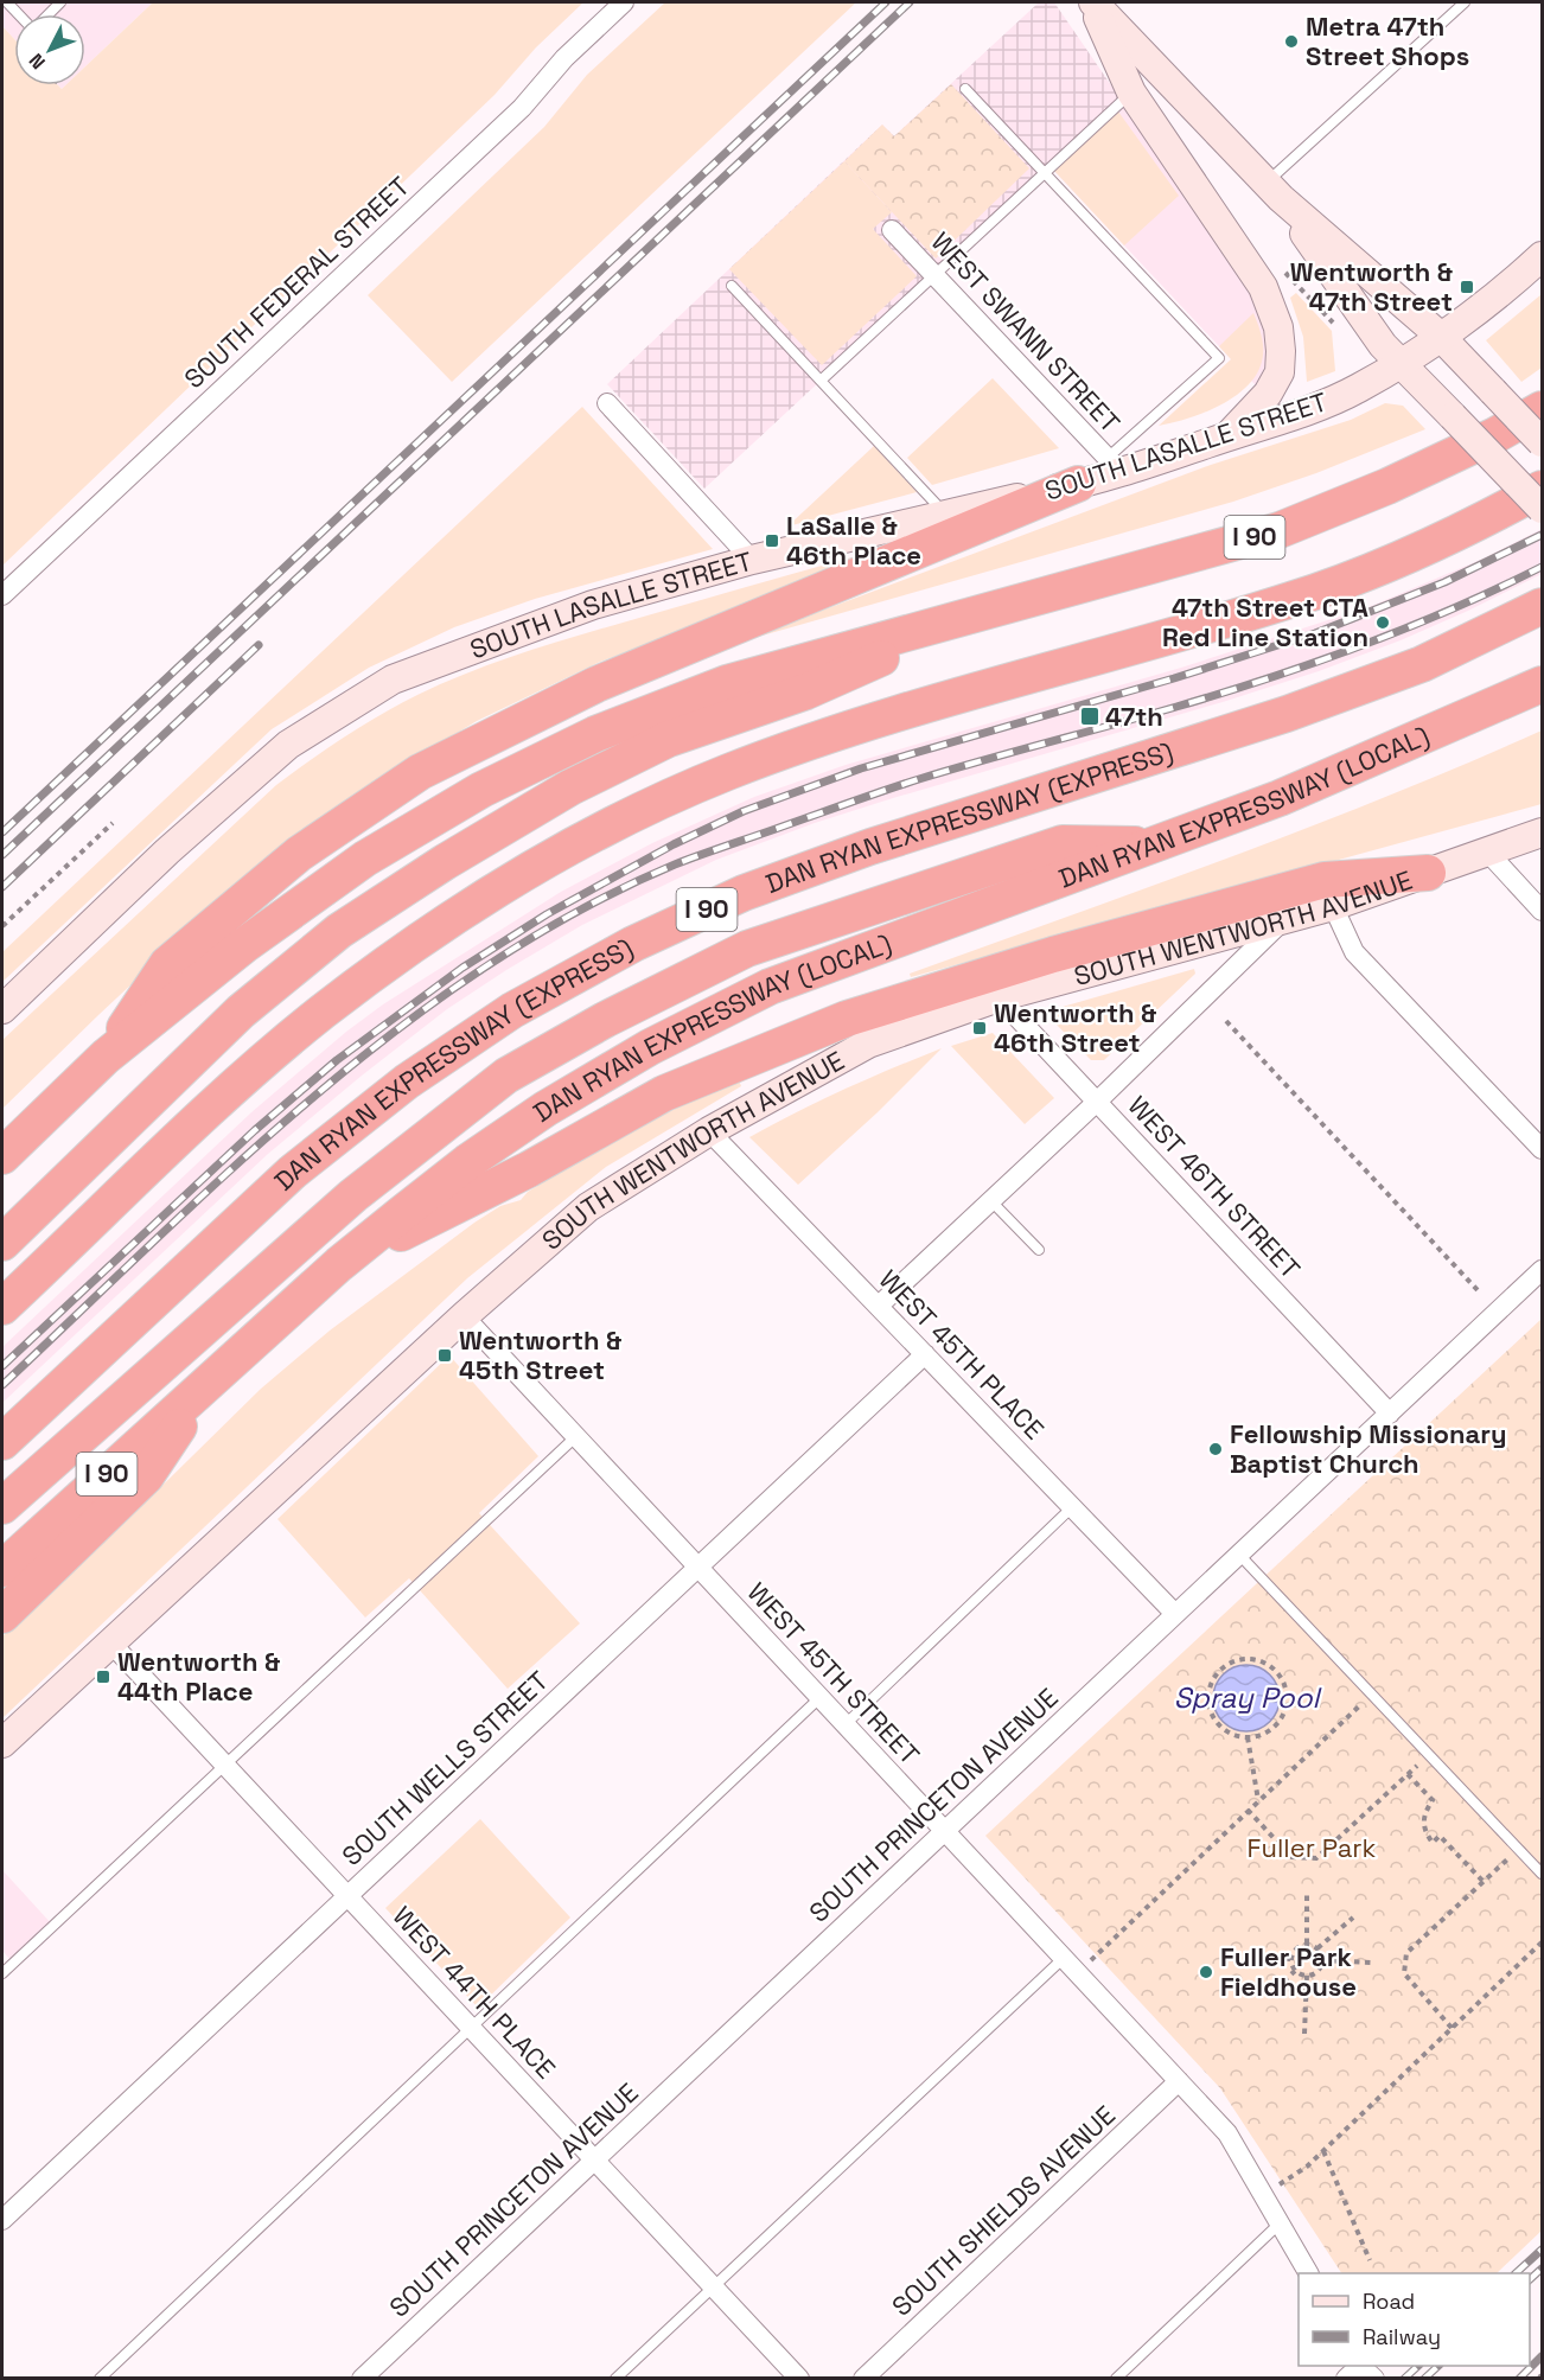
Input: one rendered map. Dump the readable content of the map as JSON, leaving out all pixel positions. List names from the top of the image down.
{
  "streets": {
    "highway": ["I 90", "DAN RYAN EXPRESSWAY (LOCAL)", "DAN RYAN EXPRESSWAY (EXPRESS)"],
    "main road": ["SOUTH LASALLE STREET", "SOUTH WENTWORTH AVENUE"],
    "street": [
      "SOUTH FEDERAL STREET",
      "WEST SWANN STREET",
      "WEST 46TH STREET",
      "WEST 45TH PLACE",
      "WEST 45TH STREET",
      "SOUTH WELLS STREET",
      "SOUTH PRINCETON AVENUE",
      "WEST 44TH PLACE",
      "SOUTH SHIELDS AVENUE"
    ]
  },
  "crossings": [
    ["WEST SWANN STREET", "SOUTH LASALLE STREET"],
    ["SOUTH WENTWORTH AVENUE", "WEST 46TH STREET"],
    ["SOUTH WENTWORTH AVENUE", "WEST 45TH PLACE"],
    ["SOUTH WENTWORTH AVENUE", "WEST 45TH STREET"],
    ["SOUTH WENTWORTH AVENUE", "WEST 44TH PLACE"],
    ["WEST 46TH STREET", "SOUTH PRINCETON AVENUE"],
    ["WEST 45TH PLACE", "SOUTH WELLS STREET"],
    ["WEST 45TH PLACE", "SOUTH PRINCETON AVENUE"],
    ["WEST 45TH STREET", "SOUTH WELLS STREET"],
    ["WEST 45TH STREET", "SOUTH PRINCETON AVENUE"],
    ["WEST 45TH STREET", "SOUTH SHIELDS AVENUE"],
    ["SOUTH WELLS STREET", "WEST 44TH PLACE"],
    ["SOUTH PRINCETON AVENUE", "WEST 44TH PLACE"]
  ],
  "water": ["Spray Pool"],
  "parks": ["Fuller Park"],
  "places": {
    "other": [
      "Metra 47th Street Shops",
      "47th Street CTA Red Line Station",
      "Fellowship Missionary Baptist Church",
      "Fuller Park Fieldhouse"
    ],
    "transit": [
      "Wentworth & 47th Street",
      "LaSalle & 46th Place",
      "47th",
      "Wentworth & 46th Street",
      "Wentworth & 45th Street",
      "Wentworth & 44th Place"
    ]
  },
  "legend": ["Road", "Railway"],
  "north": "bottom left"
}
